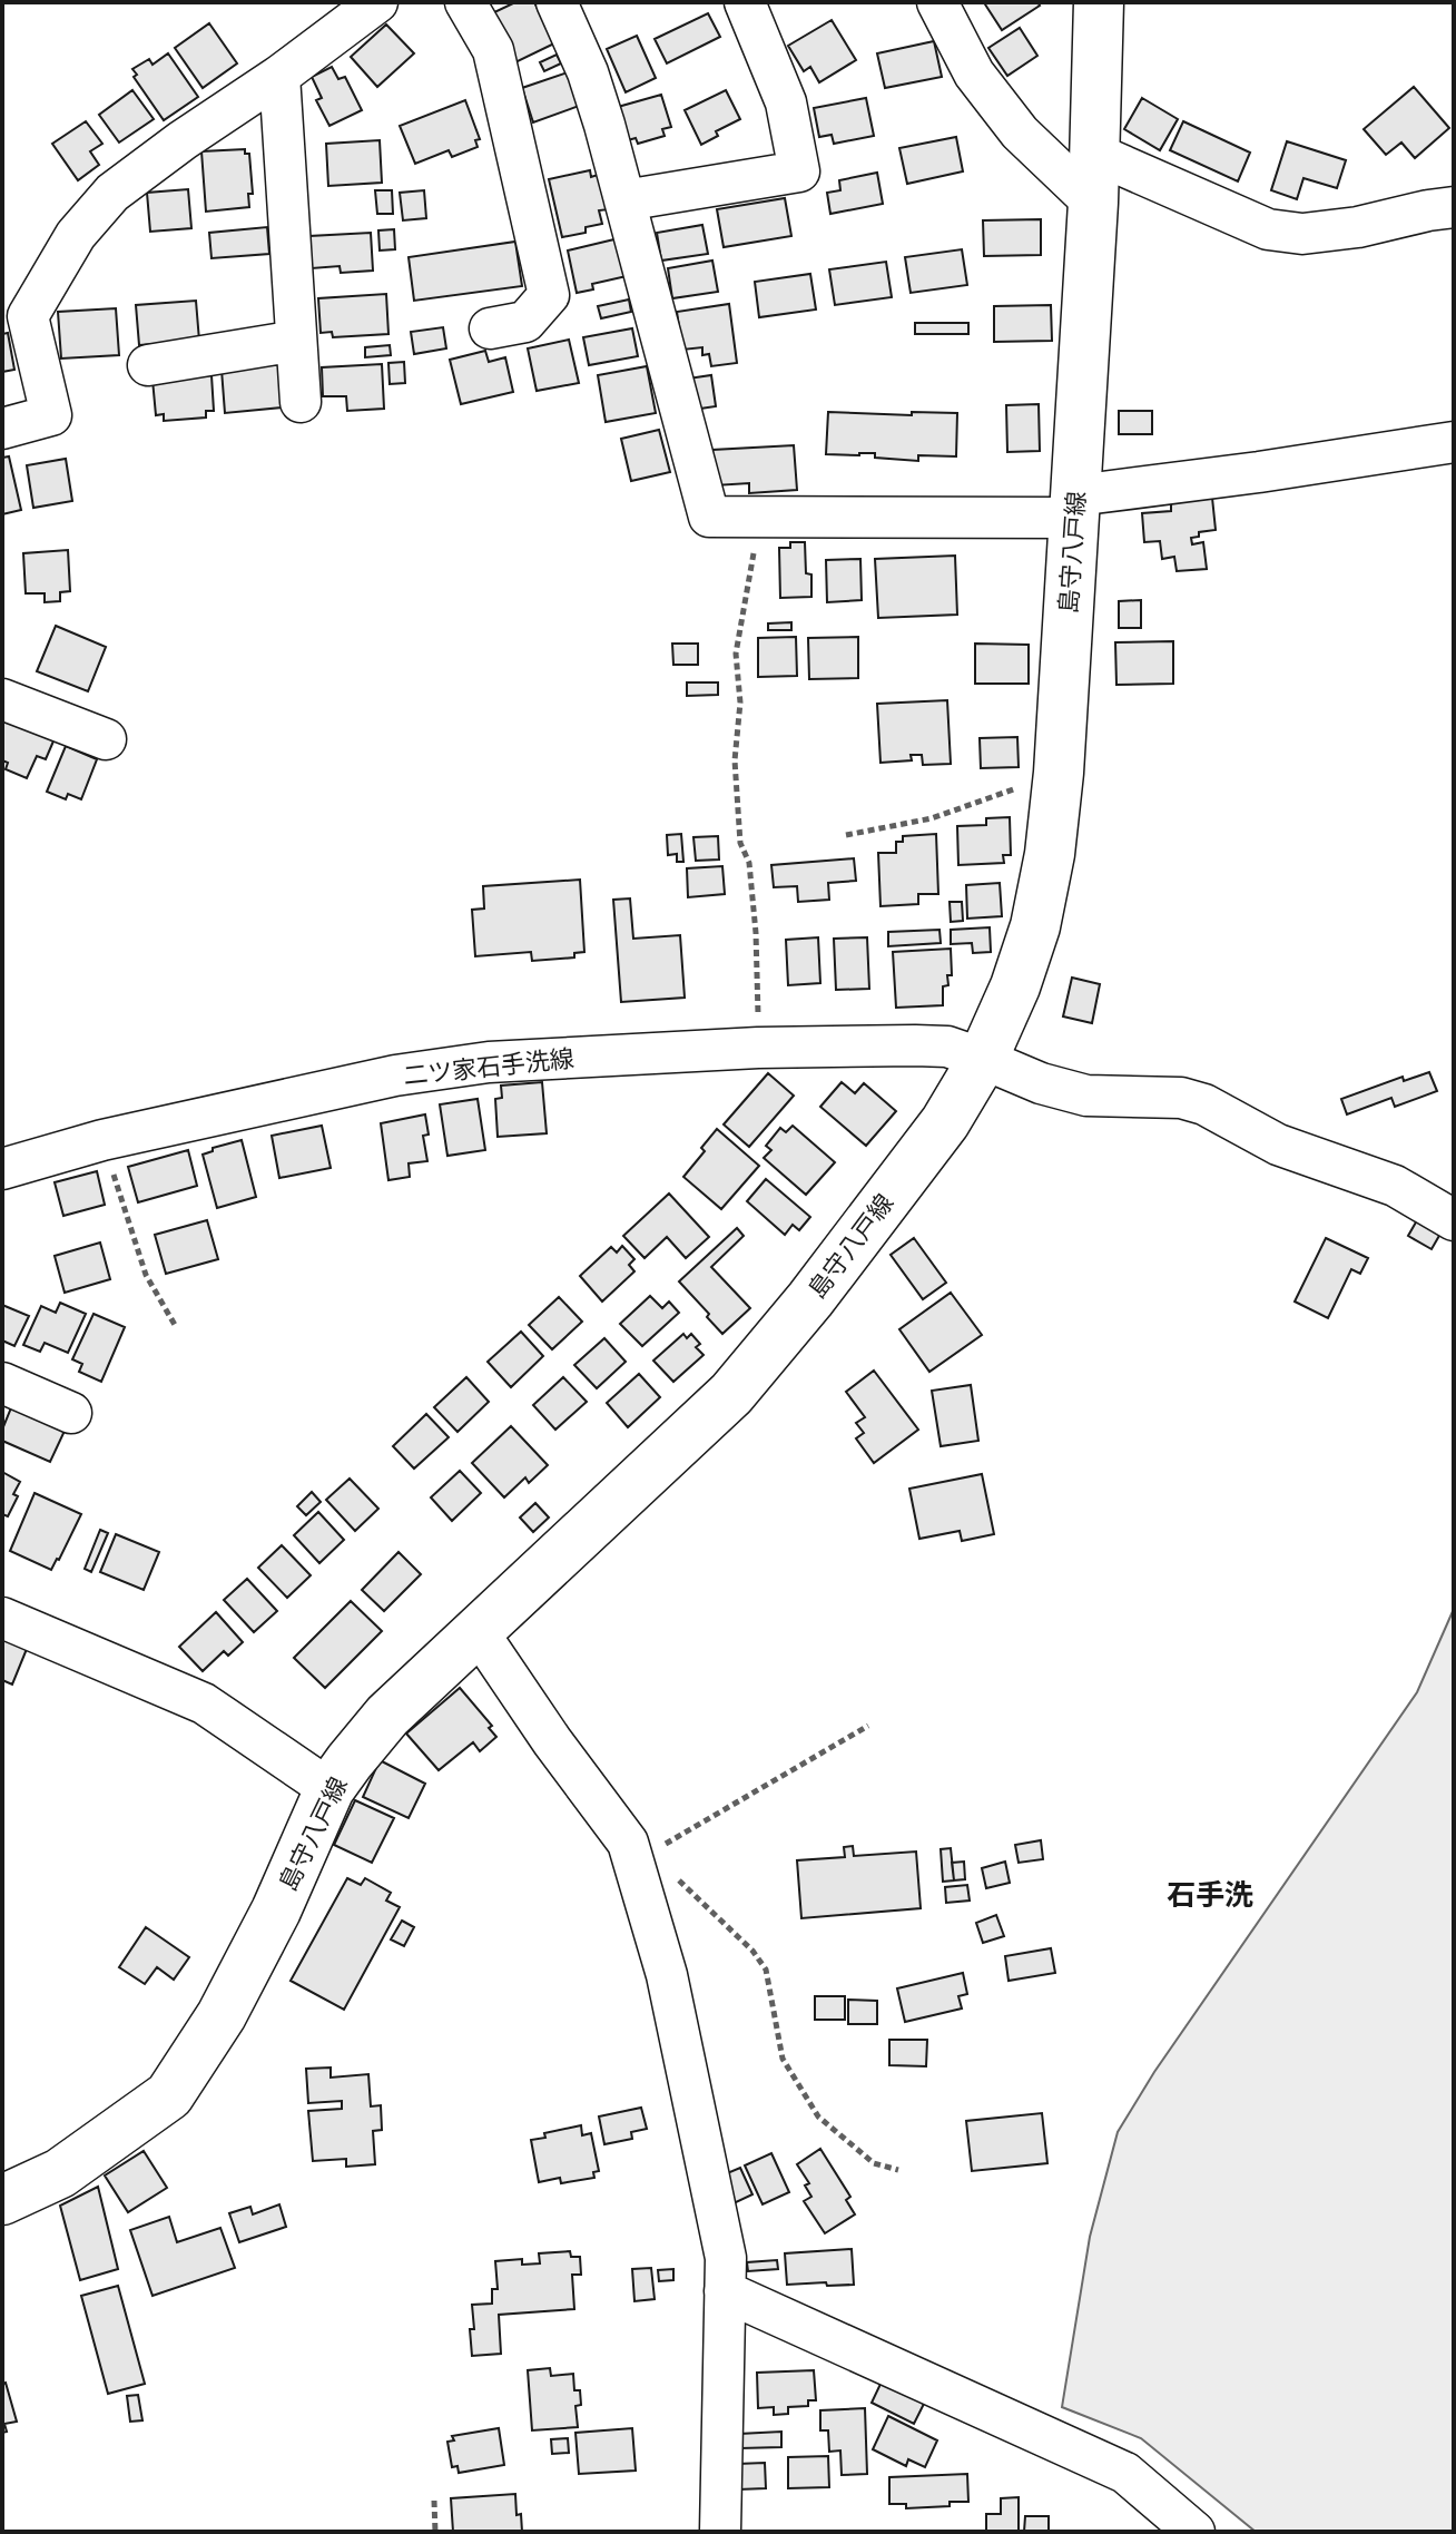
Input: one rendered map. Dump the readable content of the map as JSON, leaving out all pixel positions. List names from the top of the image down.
{
  "streets": {
    "main road": ["島守八戸線"],
    "street": ["二ツ家石手洗線"]
  },
  "crossings": [
    ["島守八戸線", "二ツ家石手洗線"]
  ],
  "districts": ["石手洗"]
}
